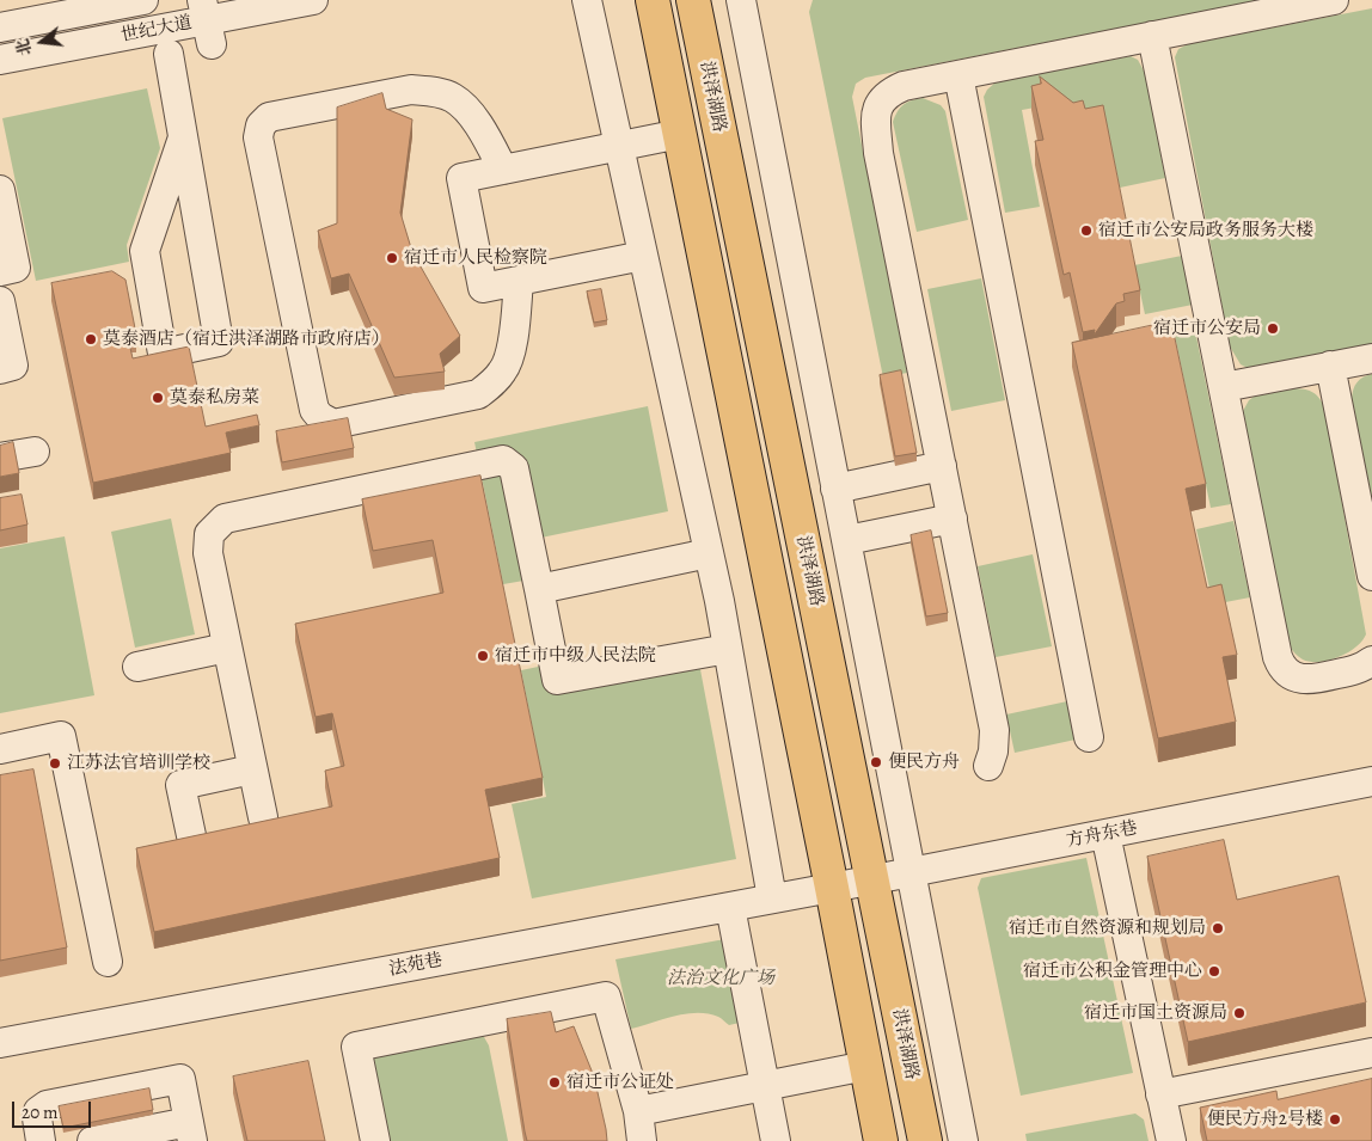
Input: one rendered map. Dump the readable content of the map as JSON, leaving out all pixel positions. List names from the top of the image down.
{
  "streets": {
    "main road": ["洪泽湖路"],
    "street": ["世纪大道", "方舟东巷", "法苑巷"]
  },
  "crossings": [
    ["洪泽湖路", "方舟东巷"],
    ["方舟东巷", "法苑巷"]
  ],
  "parks": ["法治文化广场"],
  "places": [
    "宿迁市公安局政务服务大楼",
    "宿迁市人民检察院",
    "宿迁市公安局",
    "莫泰酒店（宿迁洪泽湖路市政府店）",
    "莫泰私房菜",
    "宿迁市中级人民法院",
    "便民方舟",
    "江苏法官培训学校",
    "宿迁市自然资源和规划局",
    "宿迁市公积金管理中心",
    "宿迁市国土资源局",
    "宿迁市公证处",
    "便民方舟2号楼"
  ],
  "scale_bar": "20 m",
  "north": "left"
}
